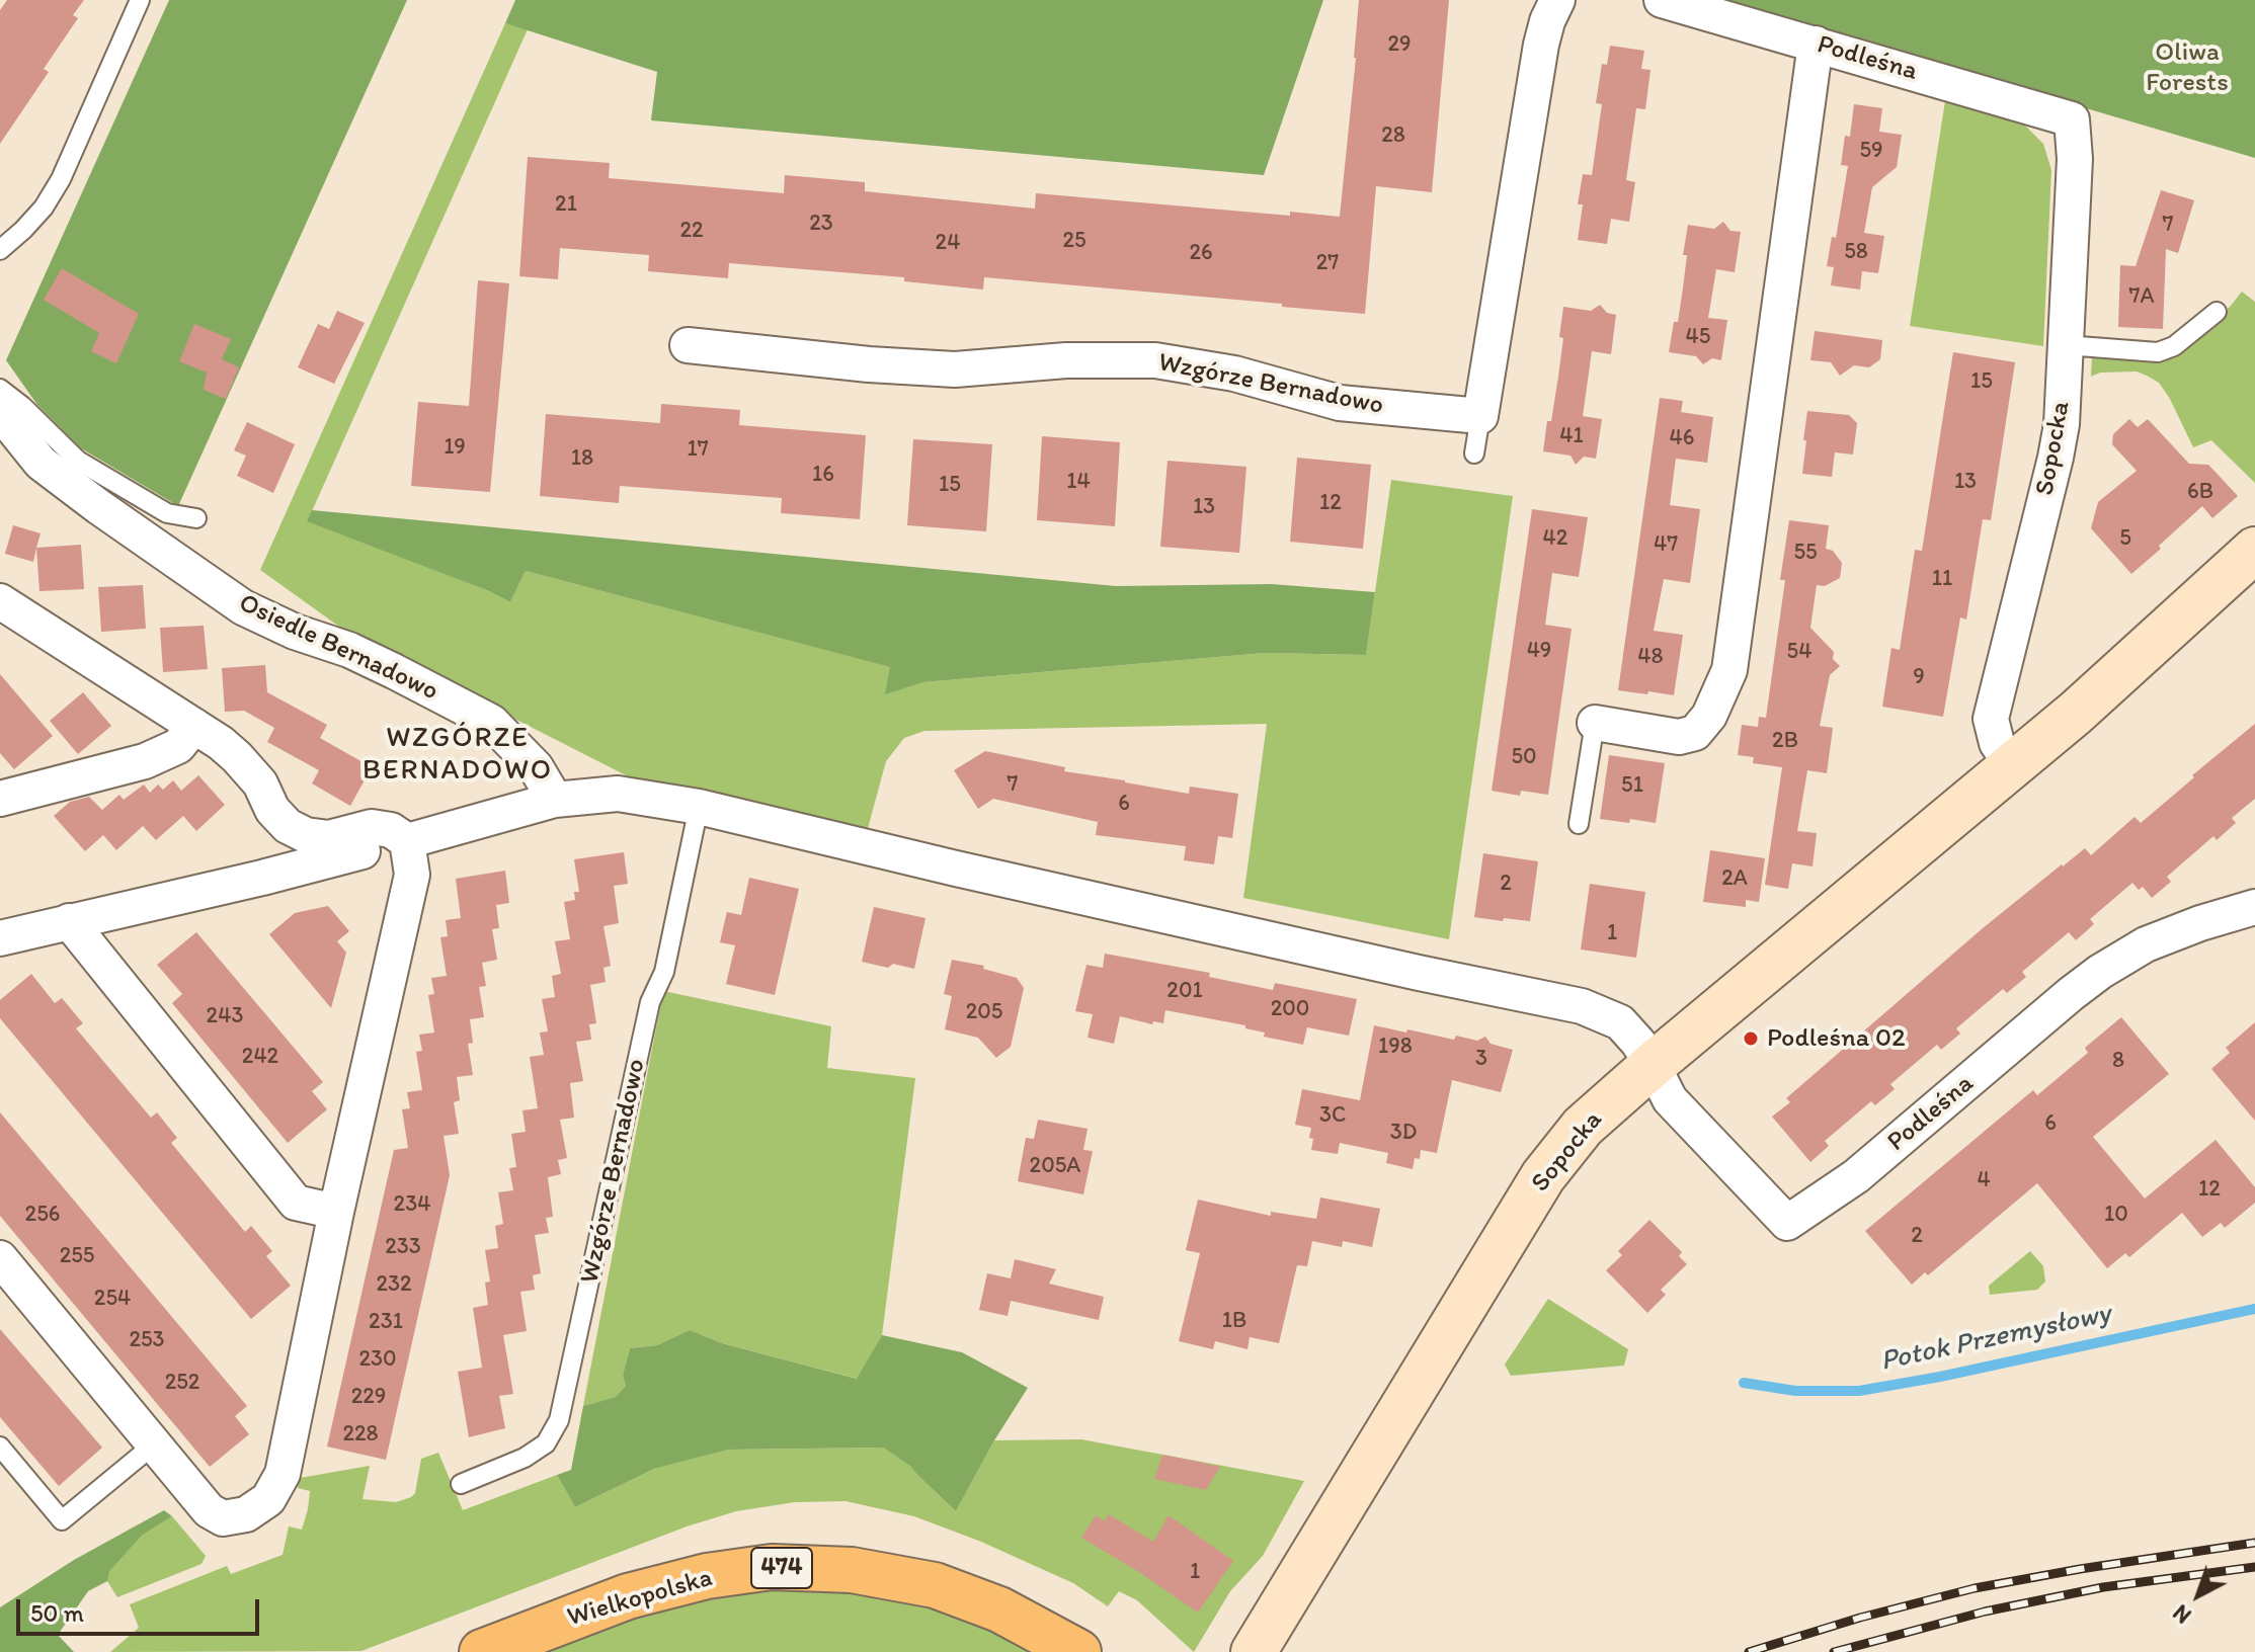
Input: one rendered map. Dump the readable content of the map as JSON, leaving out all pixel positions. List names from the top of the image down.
{
  "streets": {
    "main road": ["Sopocka", "474", "Wielkopolska"],
    "street": ["Podleśna", "Wzgórze Bernadowo", "Osiedle Bernadowo"]
  },
  "crossings": [
    ["Podleśna", "Sopocka"]
  ],
  "districts": ["WZGÓRZE BERNADOWO"],
  "water": ["Potok Przemysłowy"],
  "parks": ["Oliwa Forests"],
  "places": ["Podleśna 02"],
  "house_numbers": [
    "29",
    "28",
    "59",
    "21",
    "23",
    "7",
    "22",
    "25",
    "24",
    "58",
    "26",
    "27",
    "7A",
    "45",
    "15",
    "41",
    "46",
    "19",
    "17",
    "18",
    "16",
    "14",
    "13",
    "15",
    "6B",
    "12",
    "13",
    "42",
    "5",
    "47",
    "55",
    "11",
    "49",
    "54",
    "48",
    "9",
    "2B",
    "50",
    "7",
    "51",
    "6",
    "2A",
    "2",
    "1",
    "201",
    "200",
    "205",
    "243",
    "198",
    "242",
    "3",
    "8",
    "3C",
    "6",
    "3D",
    "205A",
    "4",
    "12",
    "234",
    "256",
    "10",
    "2",
    "233",
    "255",
    "232",
    "254",
    "1B",
    "231",
    "253",
    "230",
    "252",
    "229",
    "228",
    "1"
  ],
  "scale_bar": "50 m",
  "north": "bottom left"
}
